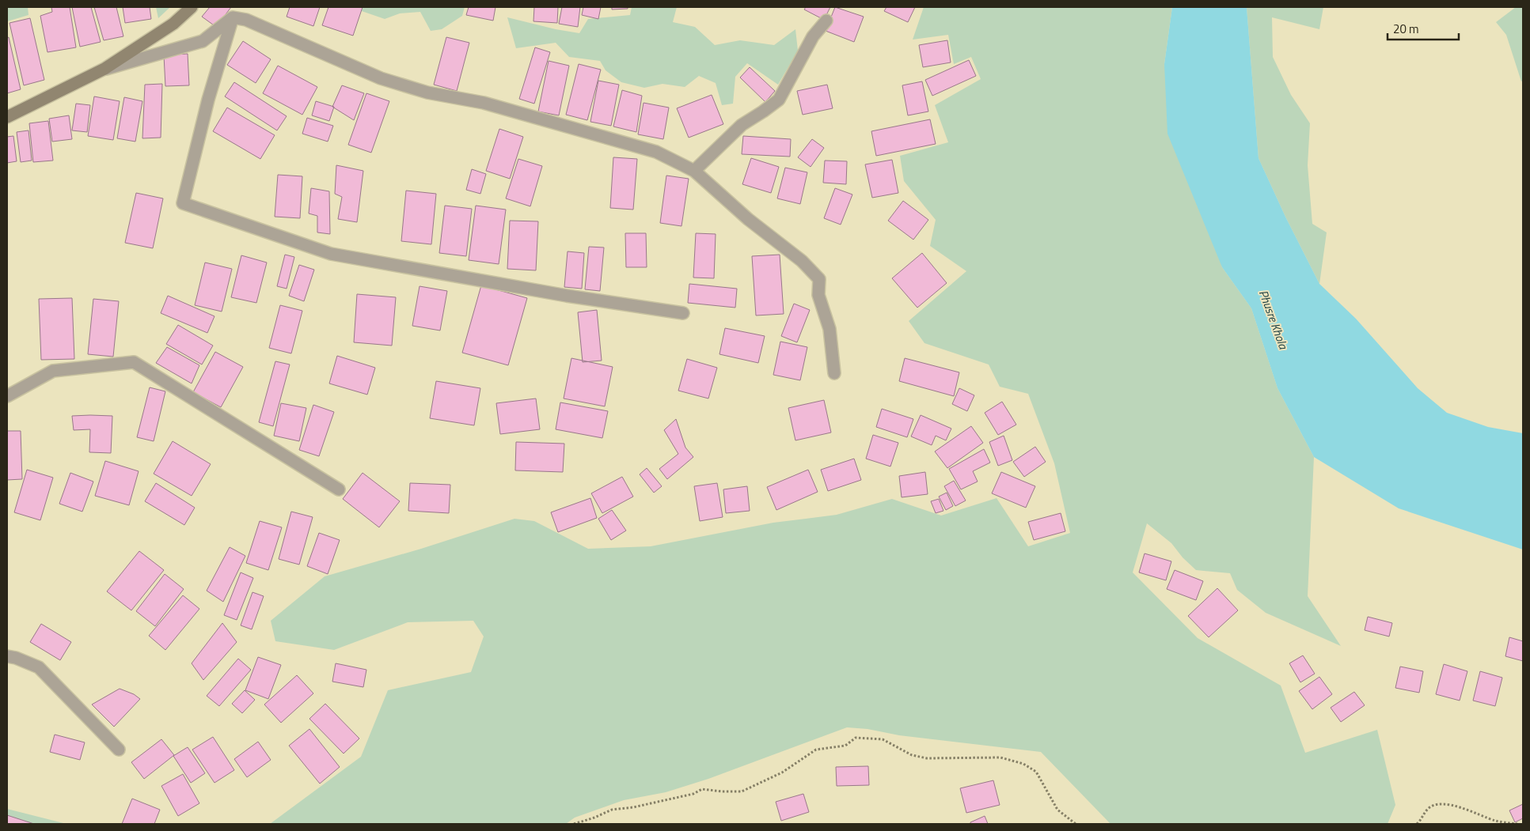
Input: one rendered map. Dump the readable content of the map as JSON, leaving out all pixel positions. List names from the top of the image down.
{
  "water": ["Phusre Khola"],
  "scale_bar": "20 m"
}
